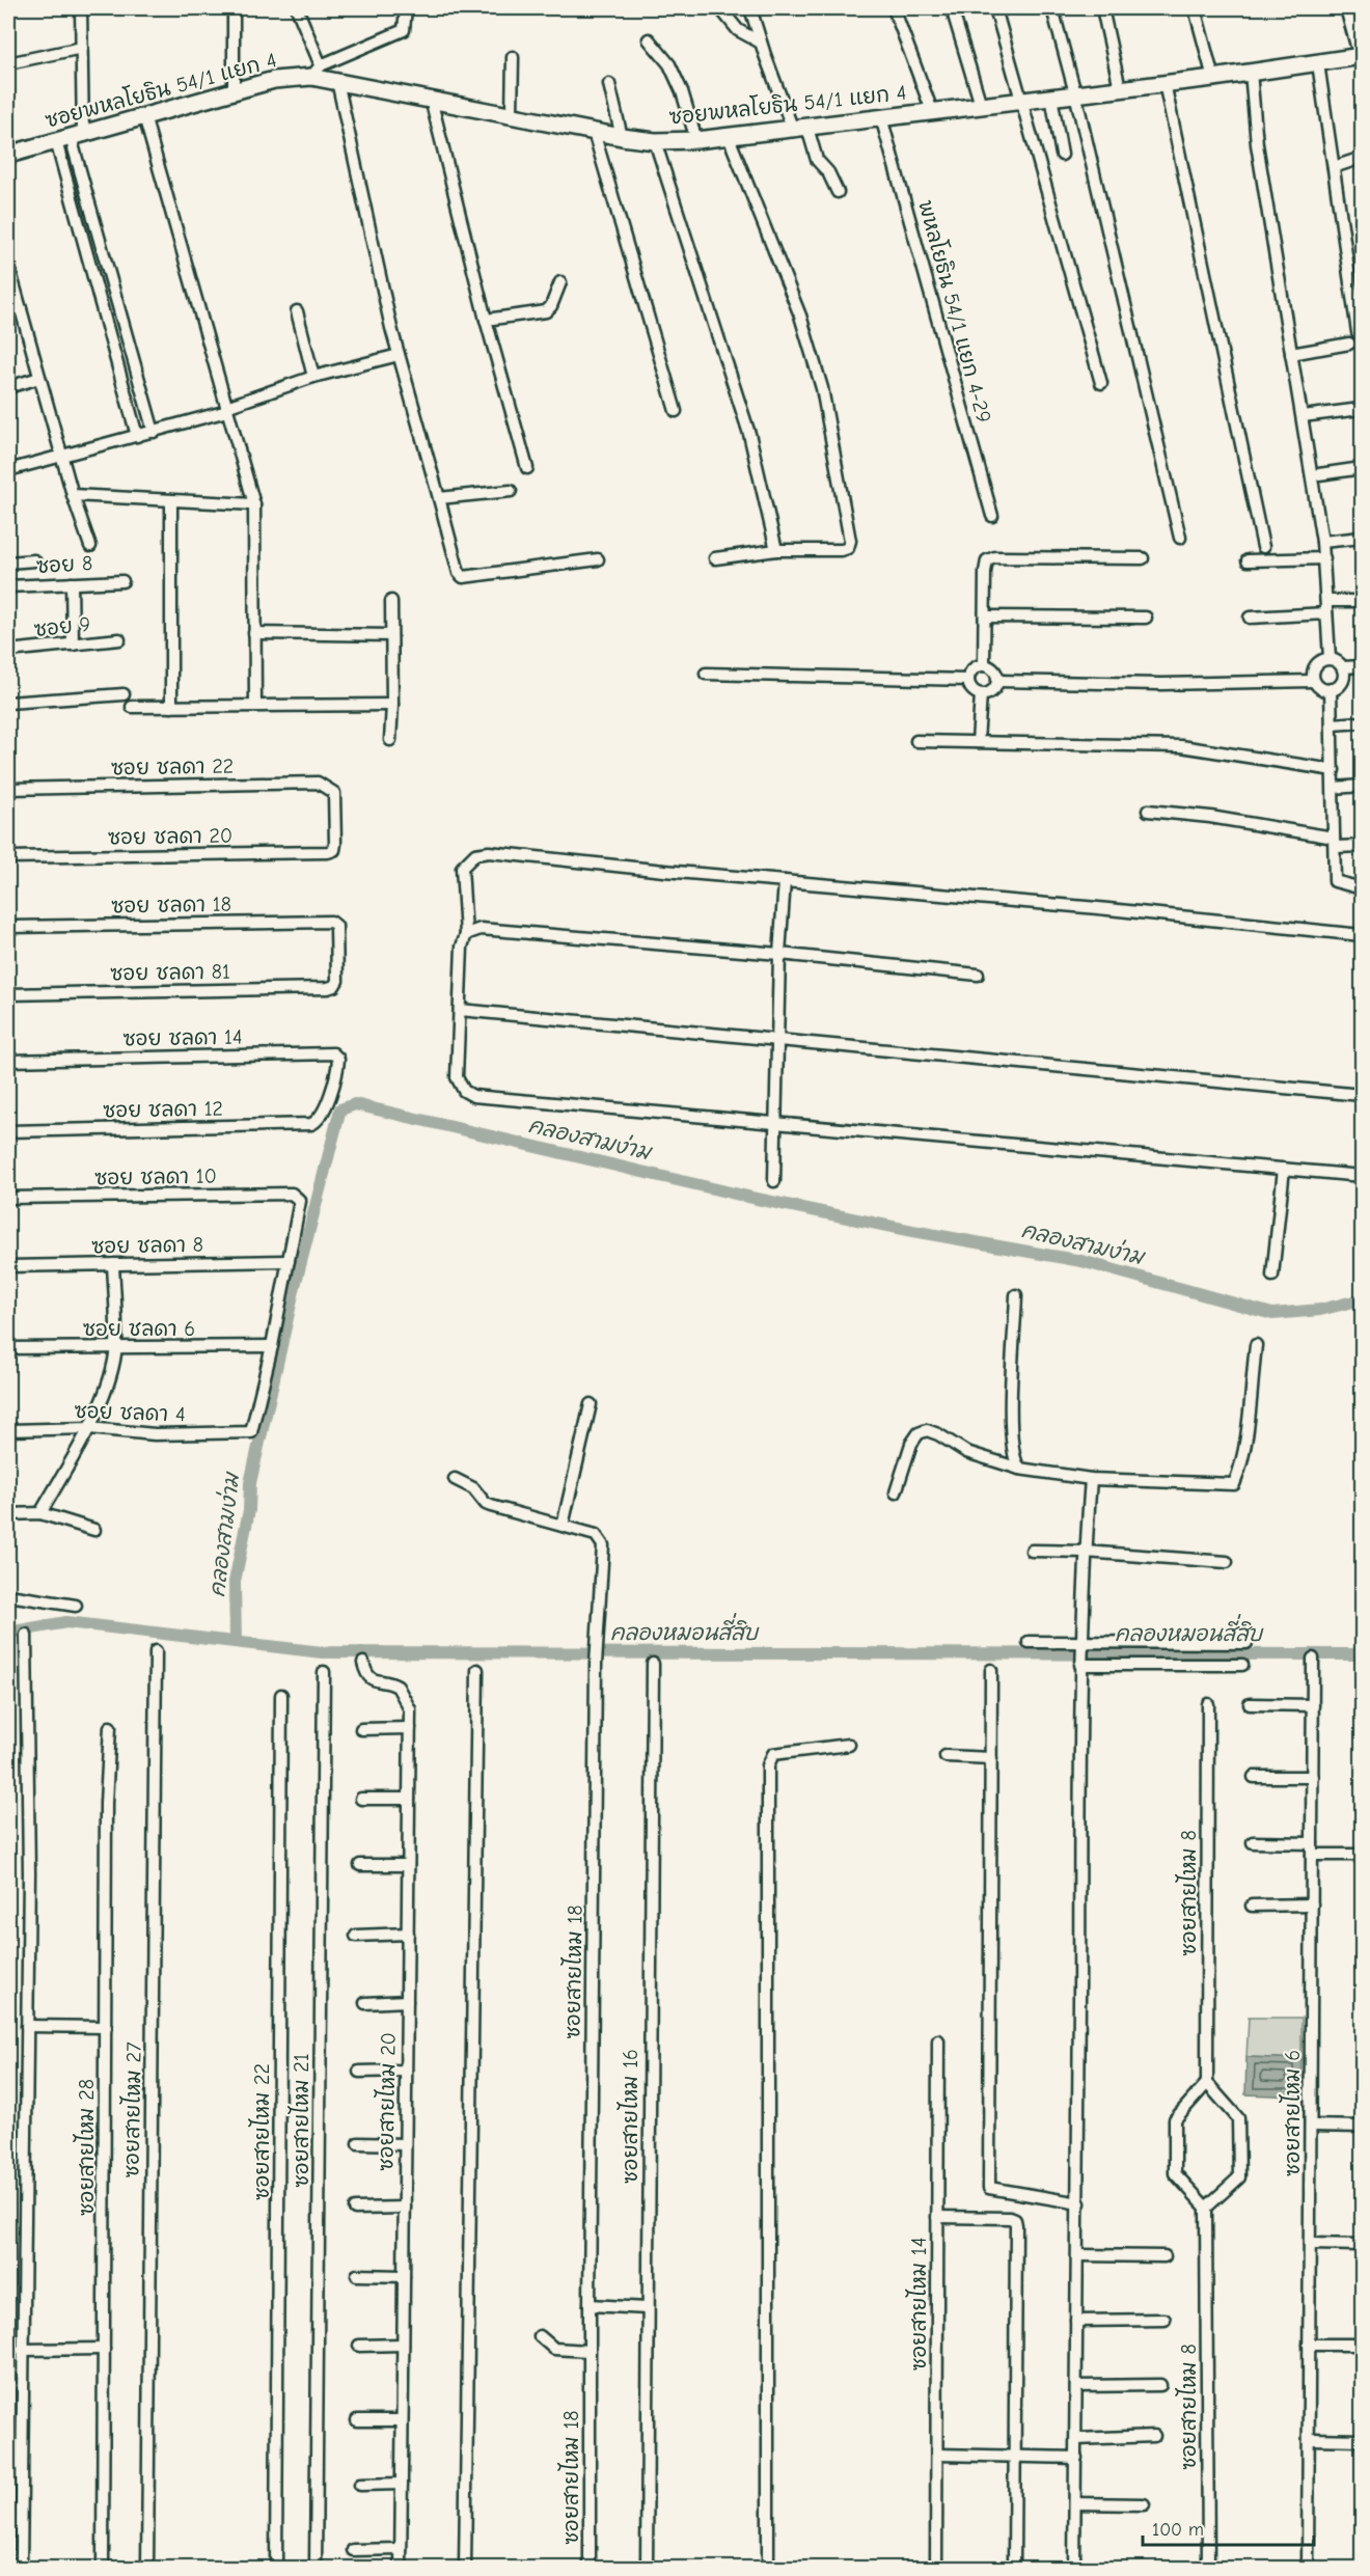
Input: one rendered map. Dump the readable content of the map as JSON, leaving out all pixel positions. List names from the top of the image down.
{
  "streets": {
    "street": [
      "ซอยพหลโยธิน 54/1 แยก 4",
      "พหลโยธิน 54/1 แยก 4-29",
      "ซอย 8",
      "ซอย 9",
      "ซอย ชลดา 22",
      "ซอย ชลดา 20",
      "ซอย ชลดา 18",
      "ซอย ชลดา 81",
      "ซอย ชลดา 14",
      "ซอย ชลดา 12",
      "ซอย ชลดา 10",
      "ซอย ชลดา 8",
      "ซอย ชลดา 6",
      "ซอย ชลดา 4",
      "ซอยสายไหม 8",
      "ซอยสายไหม 18",
      "ซอยสายไหม 20",
      "ซอยสายไหม 27",
      "ซอยสายไหม 6",
      "ซอยสายไหม 16",
      "ซอยสายไหม 21",
      "ซอยสายไหม 22",
      "ซอยสายไหม 28",
      "ซอยสายไหม 14"
    ]
  },
  "crossings": [
    ["ซอยพหลโยธิน 54/1 แยก 4", "พหลโยธิน 54/1 แยก 4-29"],
    ["ซอย ชลดา 22", "ซอย ชลดา 20"],
    ["ซอย ชลดา 18", "ซอย ชลดา 81"],
    ["ซอย ชลดา 14", "ซอย ชลดา 12"],
    ["ซอย ชลดา 10", "ซอย ชลดา 8"],
    ["ซอย ชลดา 6", "ซอย ชลดา 4"]
  ],
  "water": ["คลองสามง่าม", "คลองหมอนสี่สิบ"],
  "scale_bar": "100 m"
}
